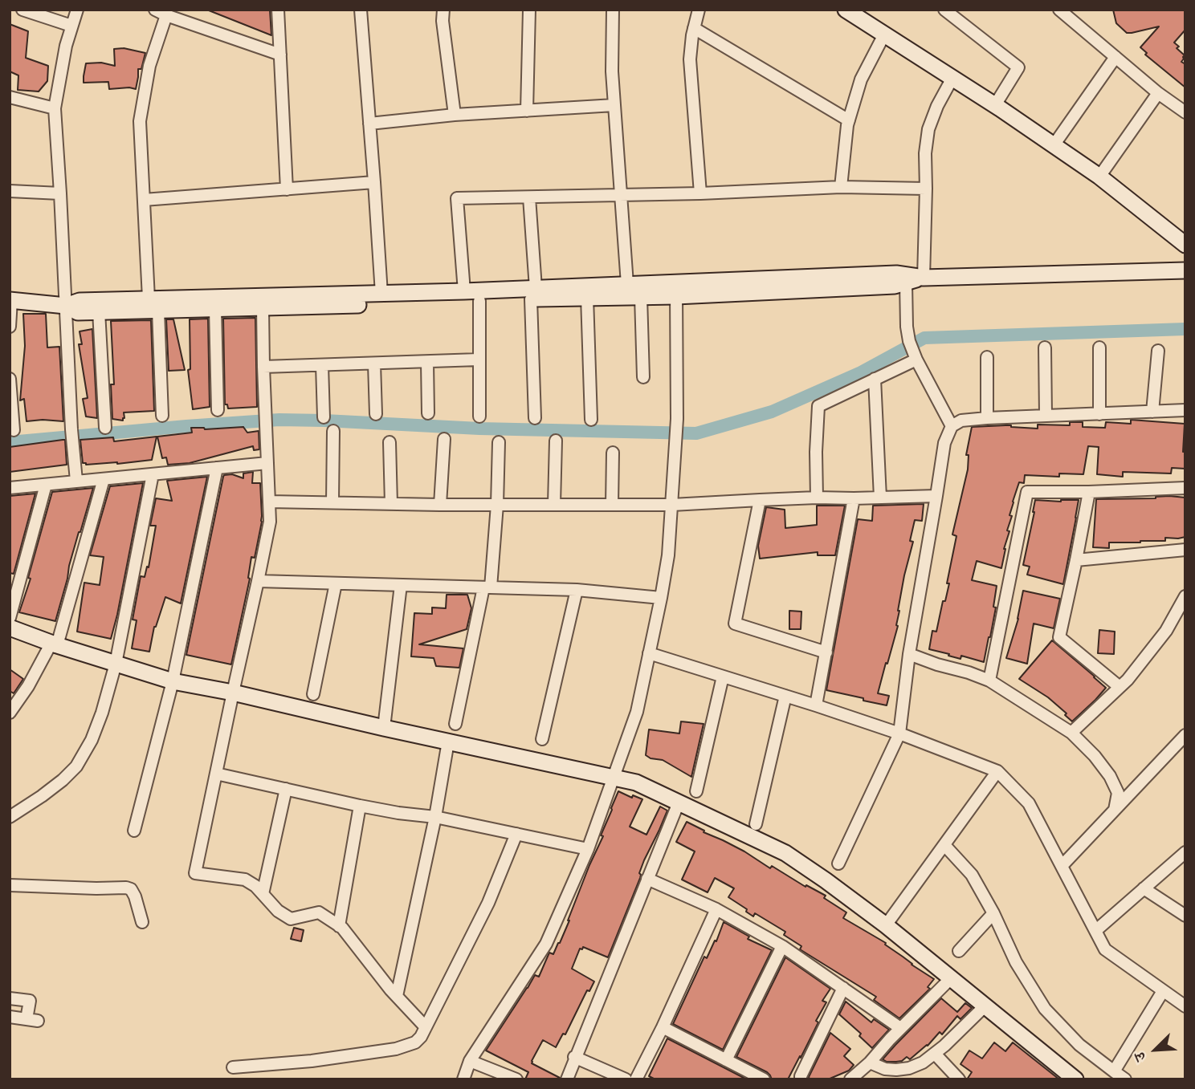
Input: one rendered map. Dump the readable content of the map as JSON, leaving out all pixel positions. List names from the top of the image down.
{
  "north": "bottom left"
}
